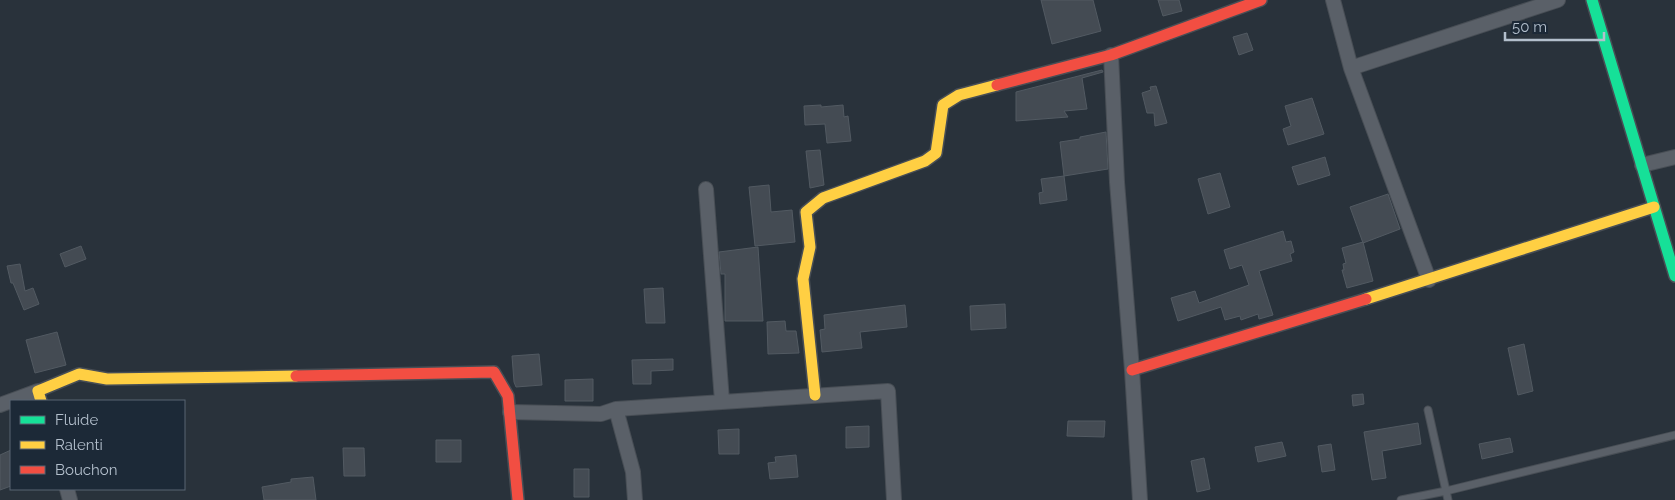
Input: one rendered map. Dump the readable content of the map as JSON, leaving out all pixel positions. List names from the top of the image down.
{
  "legend": ["Fluide", "Ralenti", "Bouchon"],
  "scale_bar": "50 m"
}
